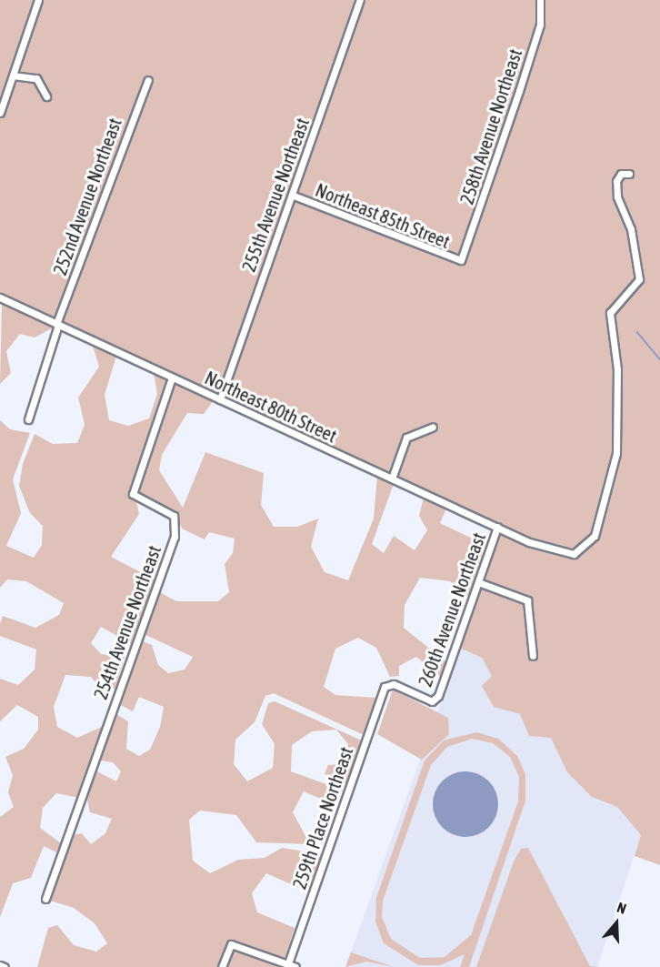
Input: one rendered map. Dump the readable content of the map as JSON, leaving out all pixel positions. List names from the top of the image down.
{
  "streets": {
    "street": [
      "258th Avenue Northeast",
      "255th Avenue Northeast",
      "252nd Avenue Northeast",
      "Northeast 85th Street",
      "Northeast 80th Street",
      "260th Avenue Northeast",
      "254th Avenue Northeast",
      "259th Place Northeast"
    ]
  },
  "crossings": [
    ["258th Avenue Northeast", "Northeast 85th Street"],
    ["255th Avenue Northeast", "Northeast 85th Street"],
    ["255th Avenue Northeast", "Northeast 80th Street"],
    ["252nd Avenue Northeast", "Northeast 80th Street"],
    ["Northeast 80th Street", "260th Avenue Northeast"],
    ["Northeast 80th Street", "254th Avenue Northeast"],
    ["260th Avenue Northeast", "259th Place Northeast"]
  ],
  "north": "top"
}
